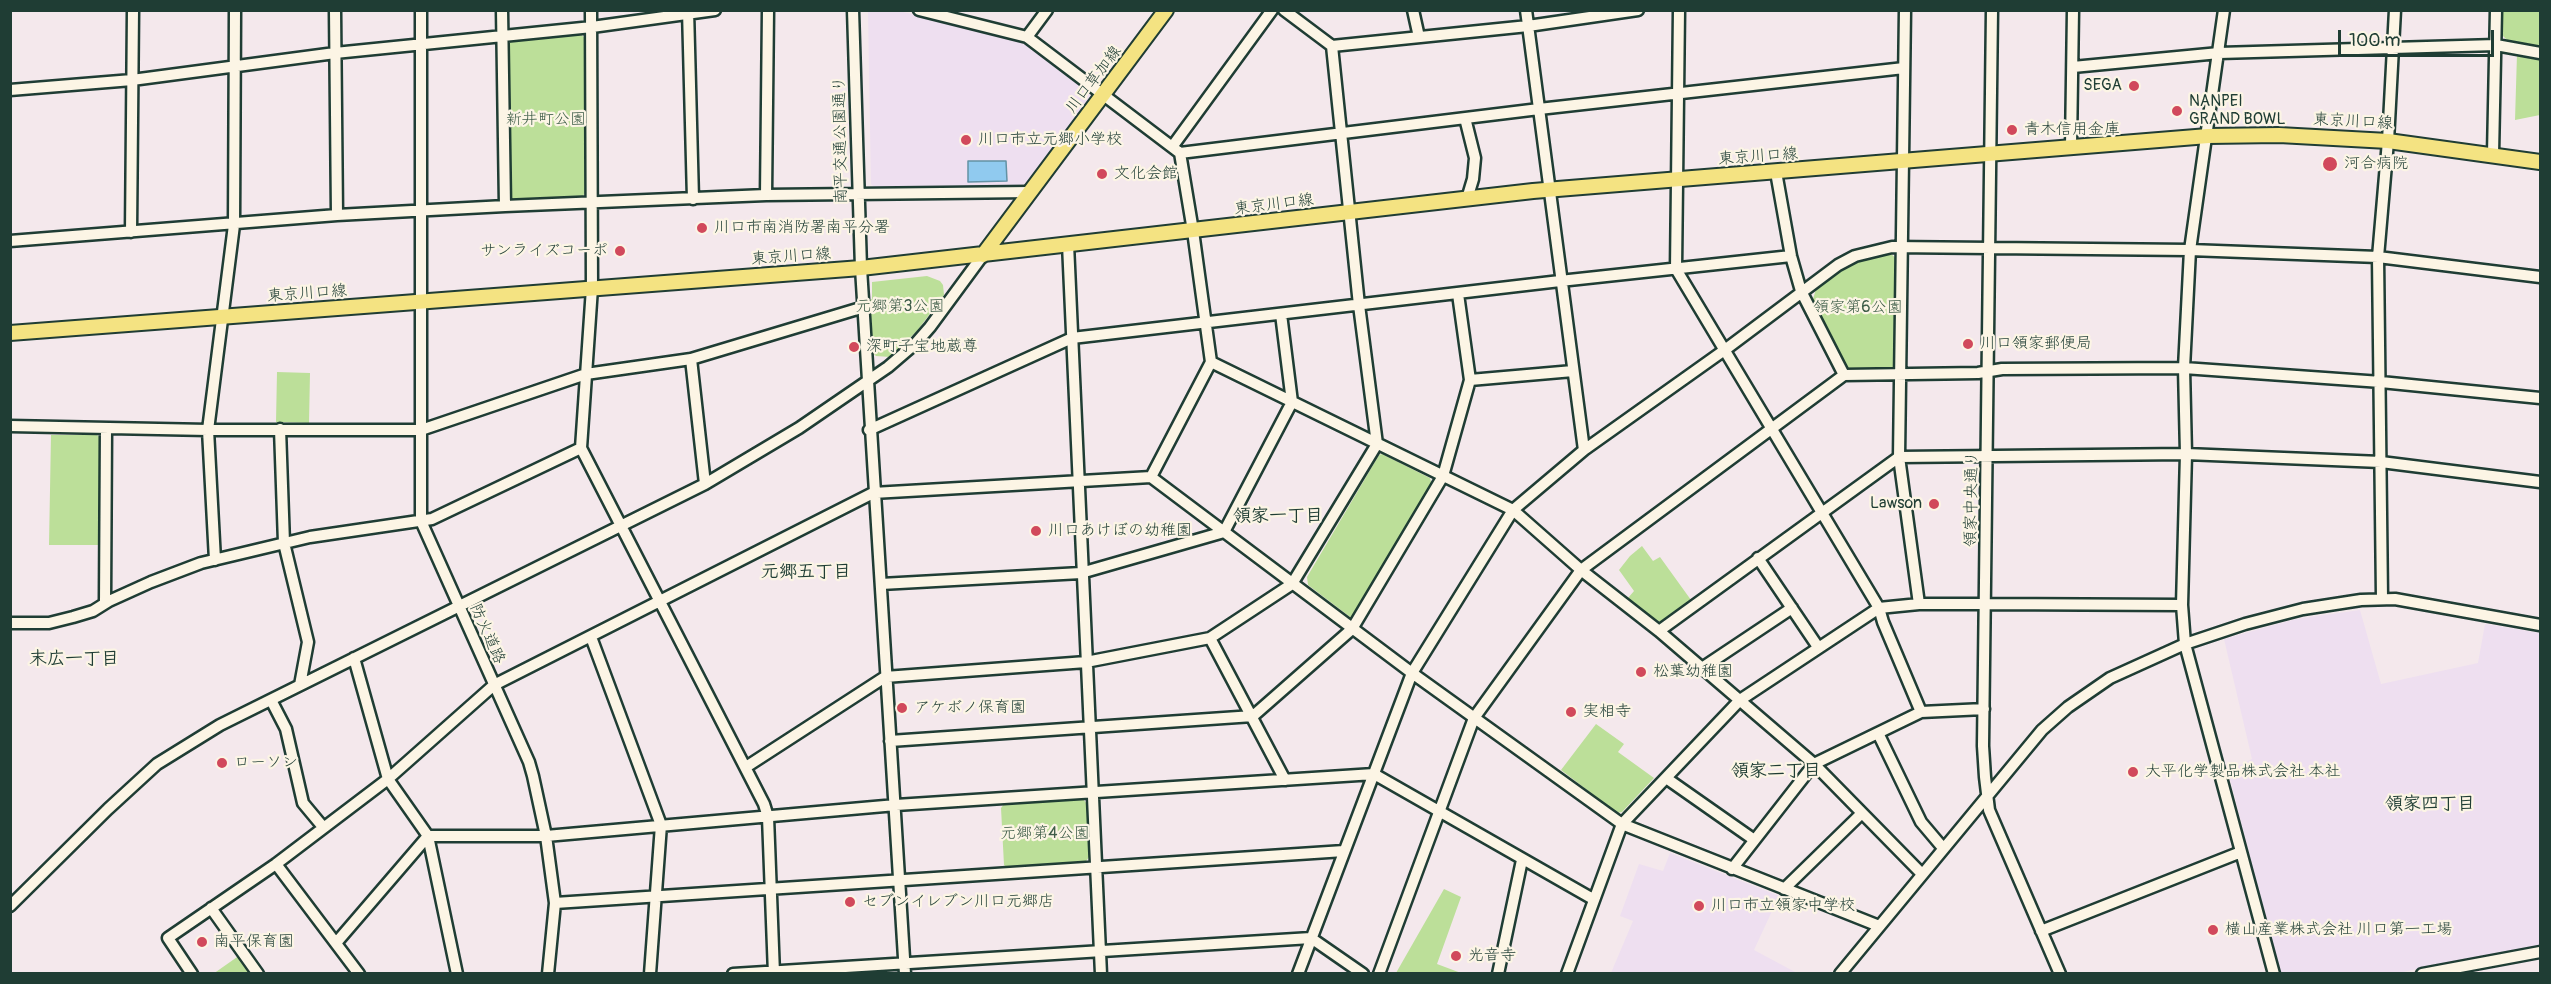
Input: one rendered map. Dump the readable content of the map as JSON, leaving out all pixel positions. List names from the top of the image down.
{
  "streets": {
    "main road": ["川口草加線", "東京川口線"],
    "street": ["南平交通公園通り", "領家中央通り", "防火道路"]
  },
  "crossings": [
    ["川口草加線", "東京川口線"],
    ["東京川口線", "南平交通公園通り"],
    ["東京川口線", "領家中央通り"],
    ["東京川口線", "防火道路"]
  ],
  "districts": [
    "領家一丁目",
    "元郷五丁目",
    "末広一丁目",
    "領家二丁目",
    "領家四丁目"
  ],
  "parks": [
    "新井町公園",
    "元郷第3公園",
    "領家第6公園",
    "元郷第4公園"
  ],
  "places": [
    "SEGA",
    "NANPEI GRAND BOWL",
    "青木信用金庫",
    "川口市立元郷小学校",
    "河合病院",
    "文化会館",
    "川口市南消防署南平分署",
    "サンライズコーポ",
    "川口領家郵便局",
    "深町子宝地蔵尊",
    "Lawson",
    "川口あけぼの幼稚園",
    "松葉幼稚園",
    "アケボノ保育園",
    "実相寺",
    "ローソン",
    "大平化学製品株式会社 本社",
    "セブンイレブン川口元郷店",
    "川口市立領家中学校",
    "横山産業株式会社 川口第一工場",
    "南平保育園",
    "光音寺"
  ],
  "scale_bar": "100 m"
}
